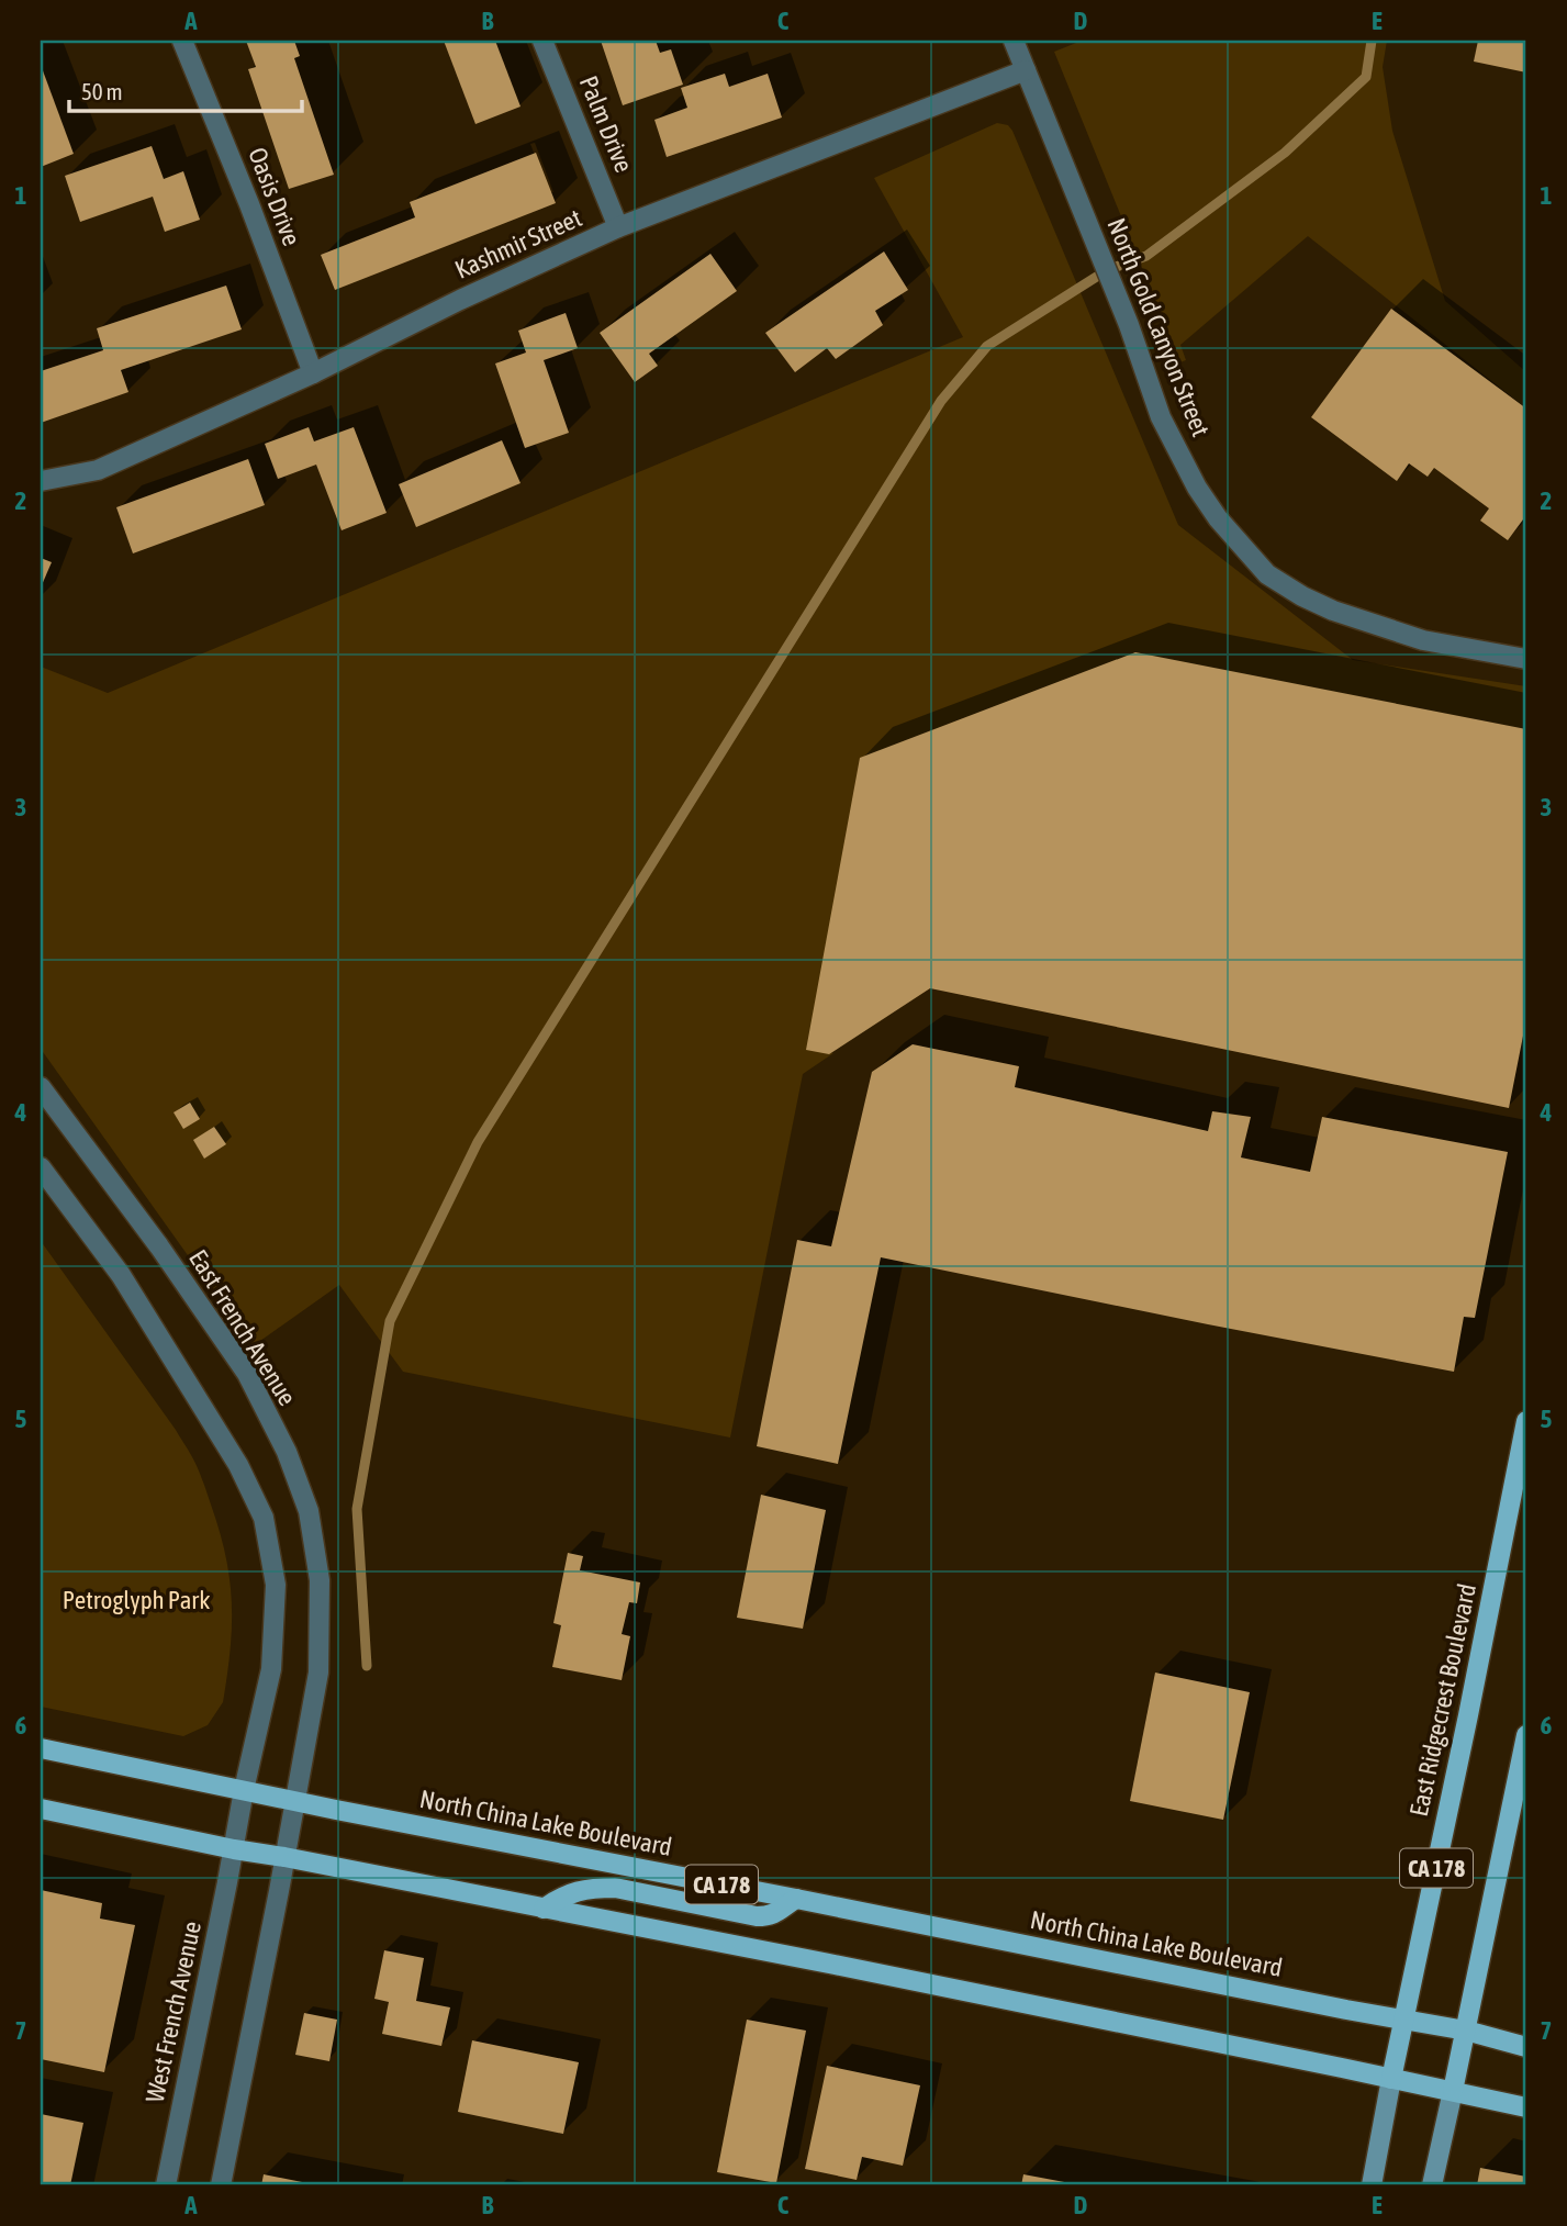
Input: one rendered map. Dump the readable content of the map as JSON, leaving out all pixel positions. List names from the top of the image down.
{
  "streets": {
    "main road": ["East Ridgecrest Boulevard", "North China Lake Boulevard", "CA 178"],
    "street": [
      "Palm Drive",
      "Oasis Drive",
      "Kashmir Street",
      "North Gold Canyon Street",
      "East French Avenue",
      "West French Avenue"
    ]
  },
  "crossings": [
    ["Palm Drive", "Kashmir Street"],
    ["Oasis Drive", "Kashmir Street"],
    ["Kashmir Street", "North Gold Canyon Street"],
    ["East French Avenue", "North China Lake Boulevard"],
    ["East French Avenue", "CA 178"],
    ["East Ridgecrest Boulevard", "North China Lake Boulevard"],
    ["East Ridgecrest Boulevard", "CA 178"],
    ["North China Lake Boulevard", "CA 178"],
    ["CA 178", "West French Avenue"]
  ],
  "parks": ["Petroglyph Park"],
  "scale_bar": "50 m",
  "grid": {
    "columns": [
      "A",
      "B",
      "C",
      "D",
      "E"
    ],
    "rows": [
      "1",
      "2",
      "3",
      "4",
      "5",
      "6",
      "7"
    ]
  }
}
